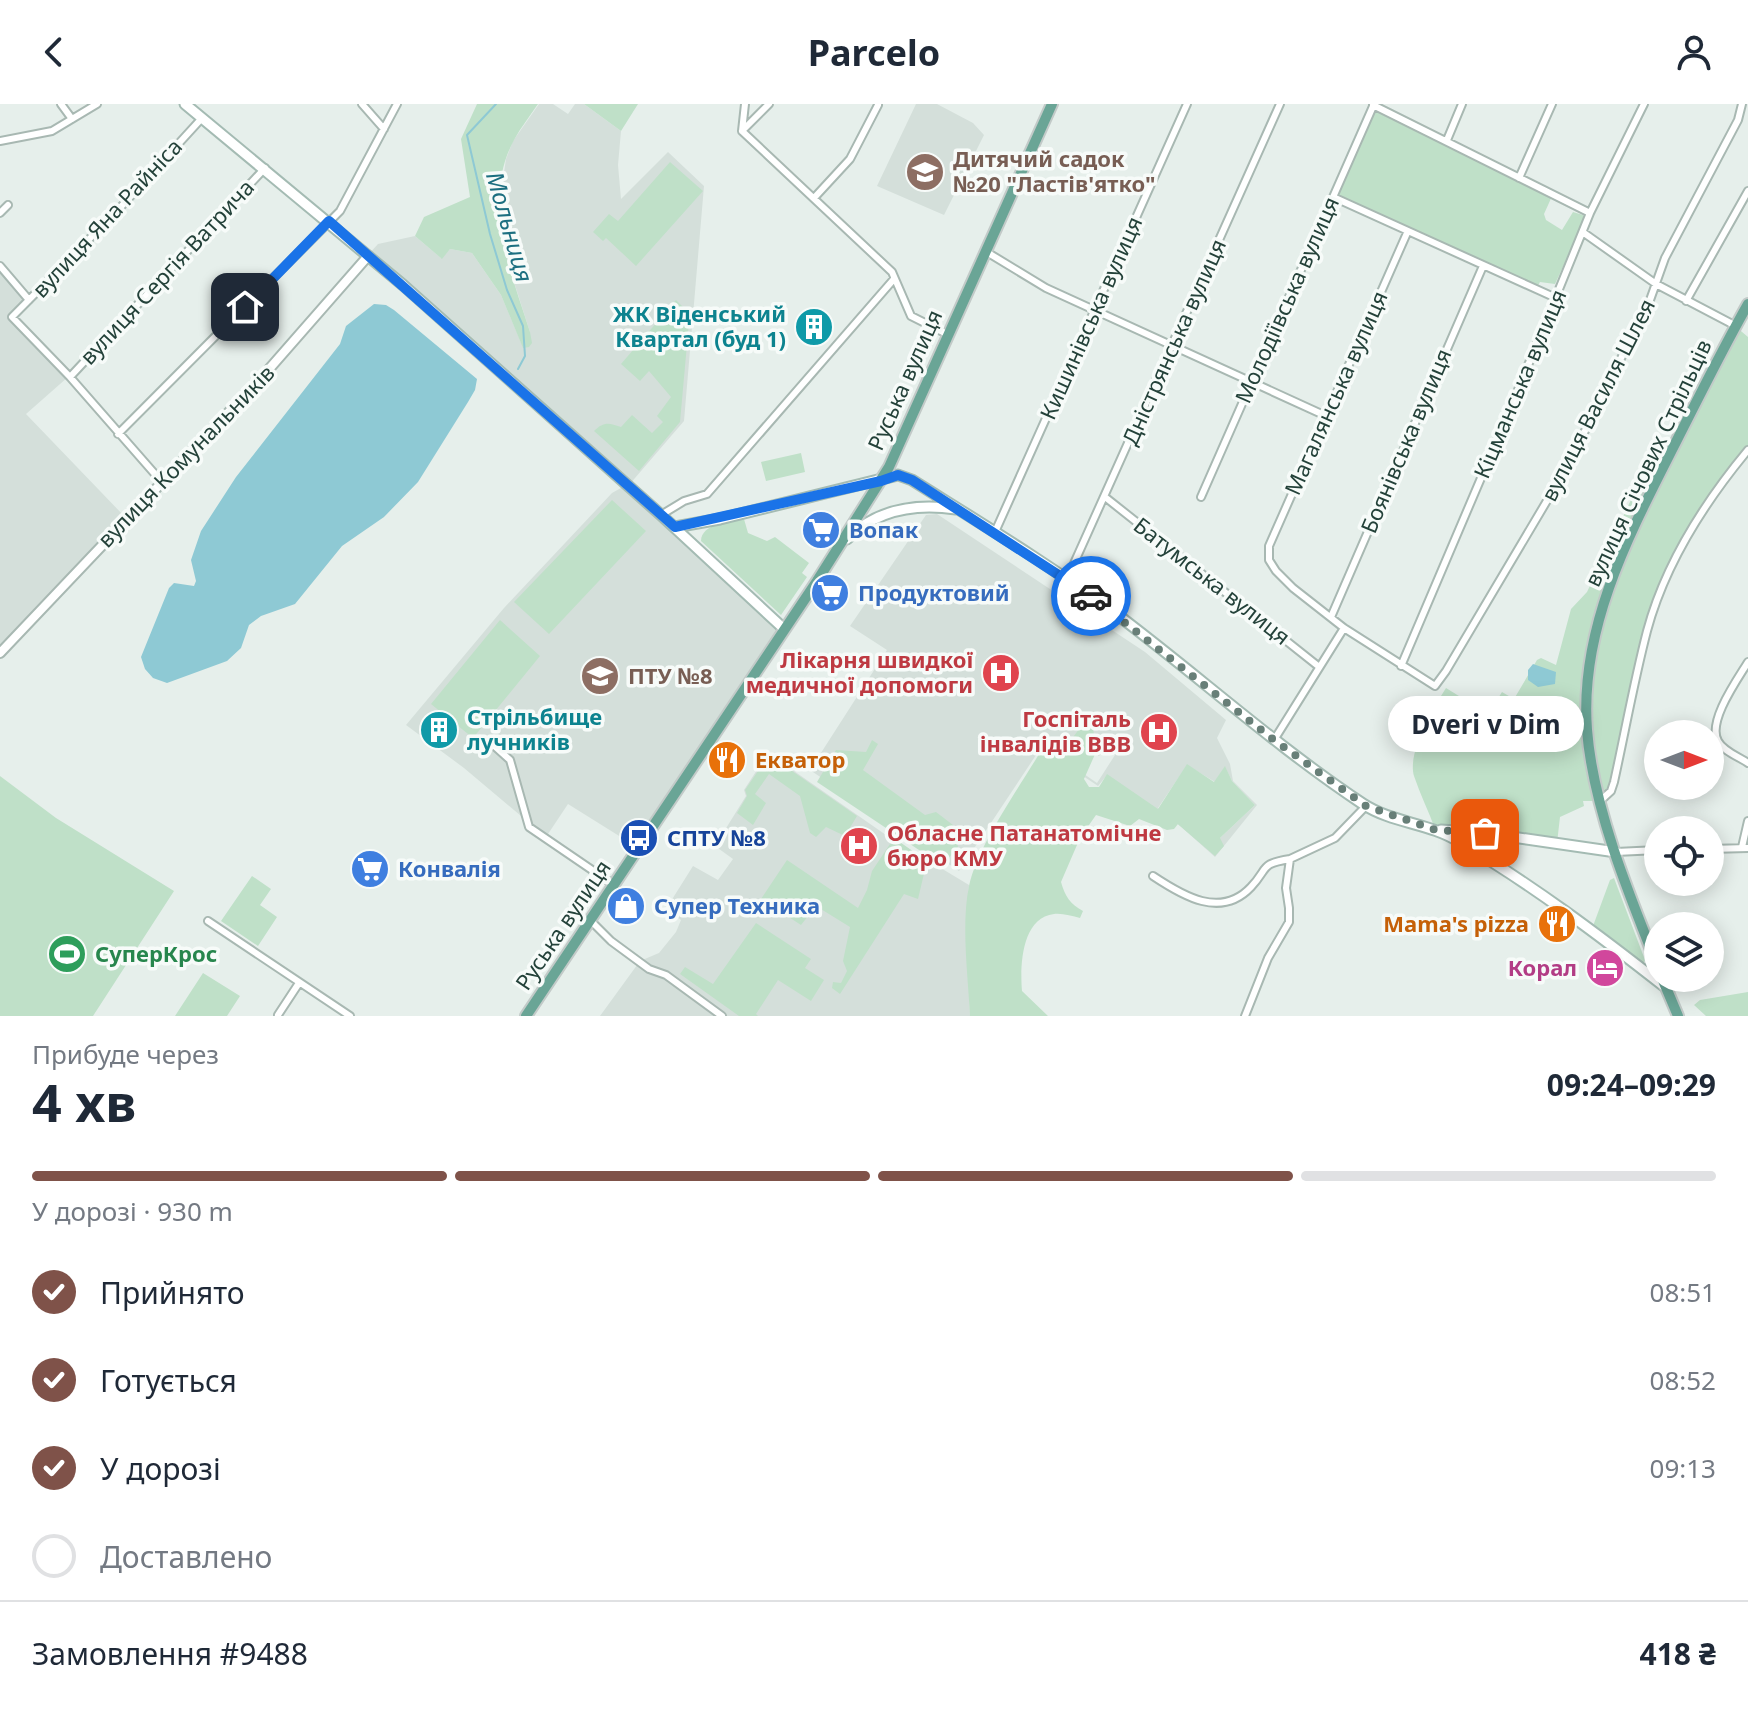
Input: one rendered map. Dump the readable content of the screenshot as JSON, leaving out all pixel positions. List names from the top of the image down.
{
  "streets": {
    "main road": ["Руська вулиця", "вулиця Січових Стрільців"],
    "street": [
      "вулиця Яна Райніса",
      "вулиця Сергія Ватрича",
      "Молодіївська вулиця",
      "Кишинівська вулиця",
      "Дністрянська вулиця",
      "Кіцманська вулиця",
      "Магалянська вулиця",
      "вулиця Василя Шлея",
      "Боянівська вулиця",
      "вулиця Комунальників",
      "Батумська вулиця"
    ]
  },
  "crossings": [
    ["вулиця Яна Райніса", "вулиця Сергія Ватрича"],
    ["Дністрянська вулиця", "Батумська вулиця"],
    ["Кіцманська вулиця", "вулиця Василя Шлея"],
    ["Магалянська вулиця", "Боянівська вулиця"]
  ],
  "water": ["Мольниця"],
  "places": {
    "school or university": ["Дитячий садок №20 \"Ластів'ятко\"", "ПТУ №8"],
    "building": ["ЖК Віденський Квартал (буд 1)", "Стрільбище лучників"],
    "supermarket": ["Вопак", "Продуктовий", "Конвалія"],
    "hospital": ["Лікарня швидкої медичної допомоги", "Госпіталь інвалідів ВВВ", "Обласне Патанатомічне бюро КМУ"],
    "restaurant": ["Екватор", "Mama's pizza"],
    "other": ["Dveri v Dim"],
    "bus stop": ["СПТУ №8"],
    "shop": ["Супер Техника"],
    "sports": ["СуперКрос"],
    "hotel": ["Корал"]
  },
  "north": "right",
  "page": {
    "header": "Parcelo",
    "bubble": "Dveri v Dim",
    "heading": ["4 хв", "Прибуде через", "09:24–09:29"],
    "panel": ["Замовлення #9488", "418 ₴"],
    "bar": "У дорозі · 930 m",
    "list": [
      ["Прийнято", "08:51"],
      ["Готується", "08:52"],
      ["У дорозі", "09:13"],
      "Доставлено"
    ]
  }
}
